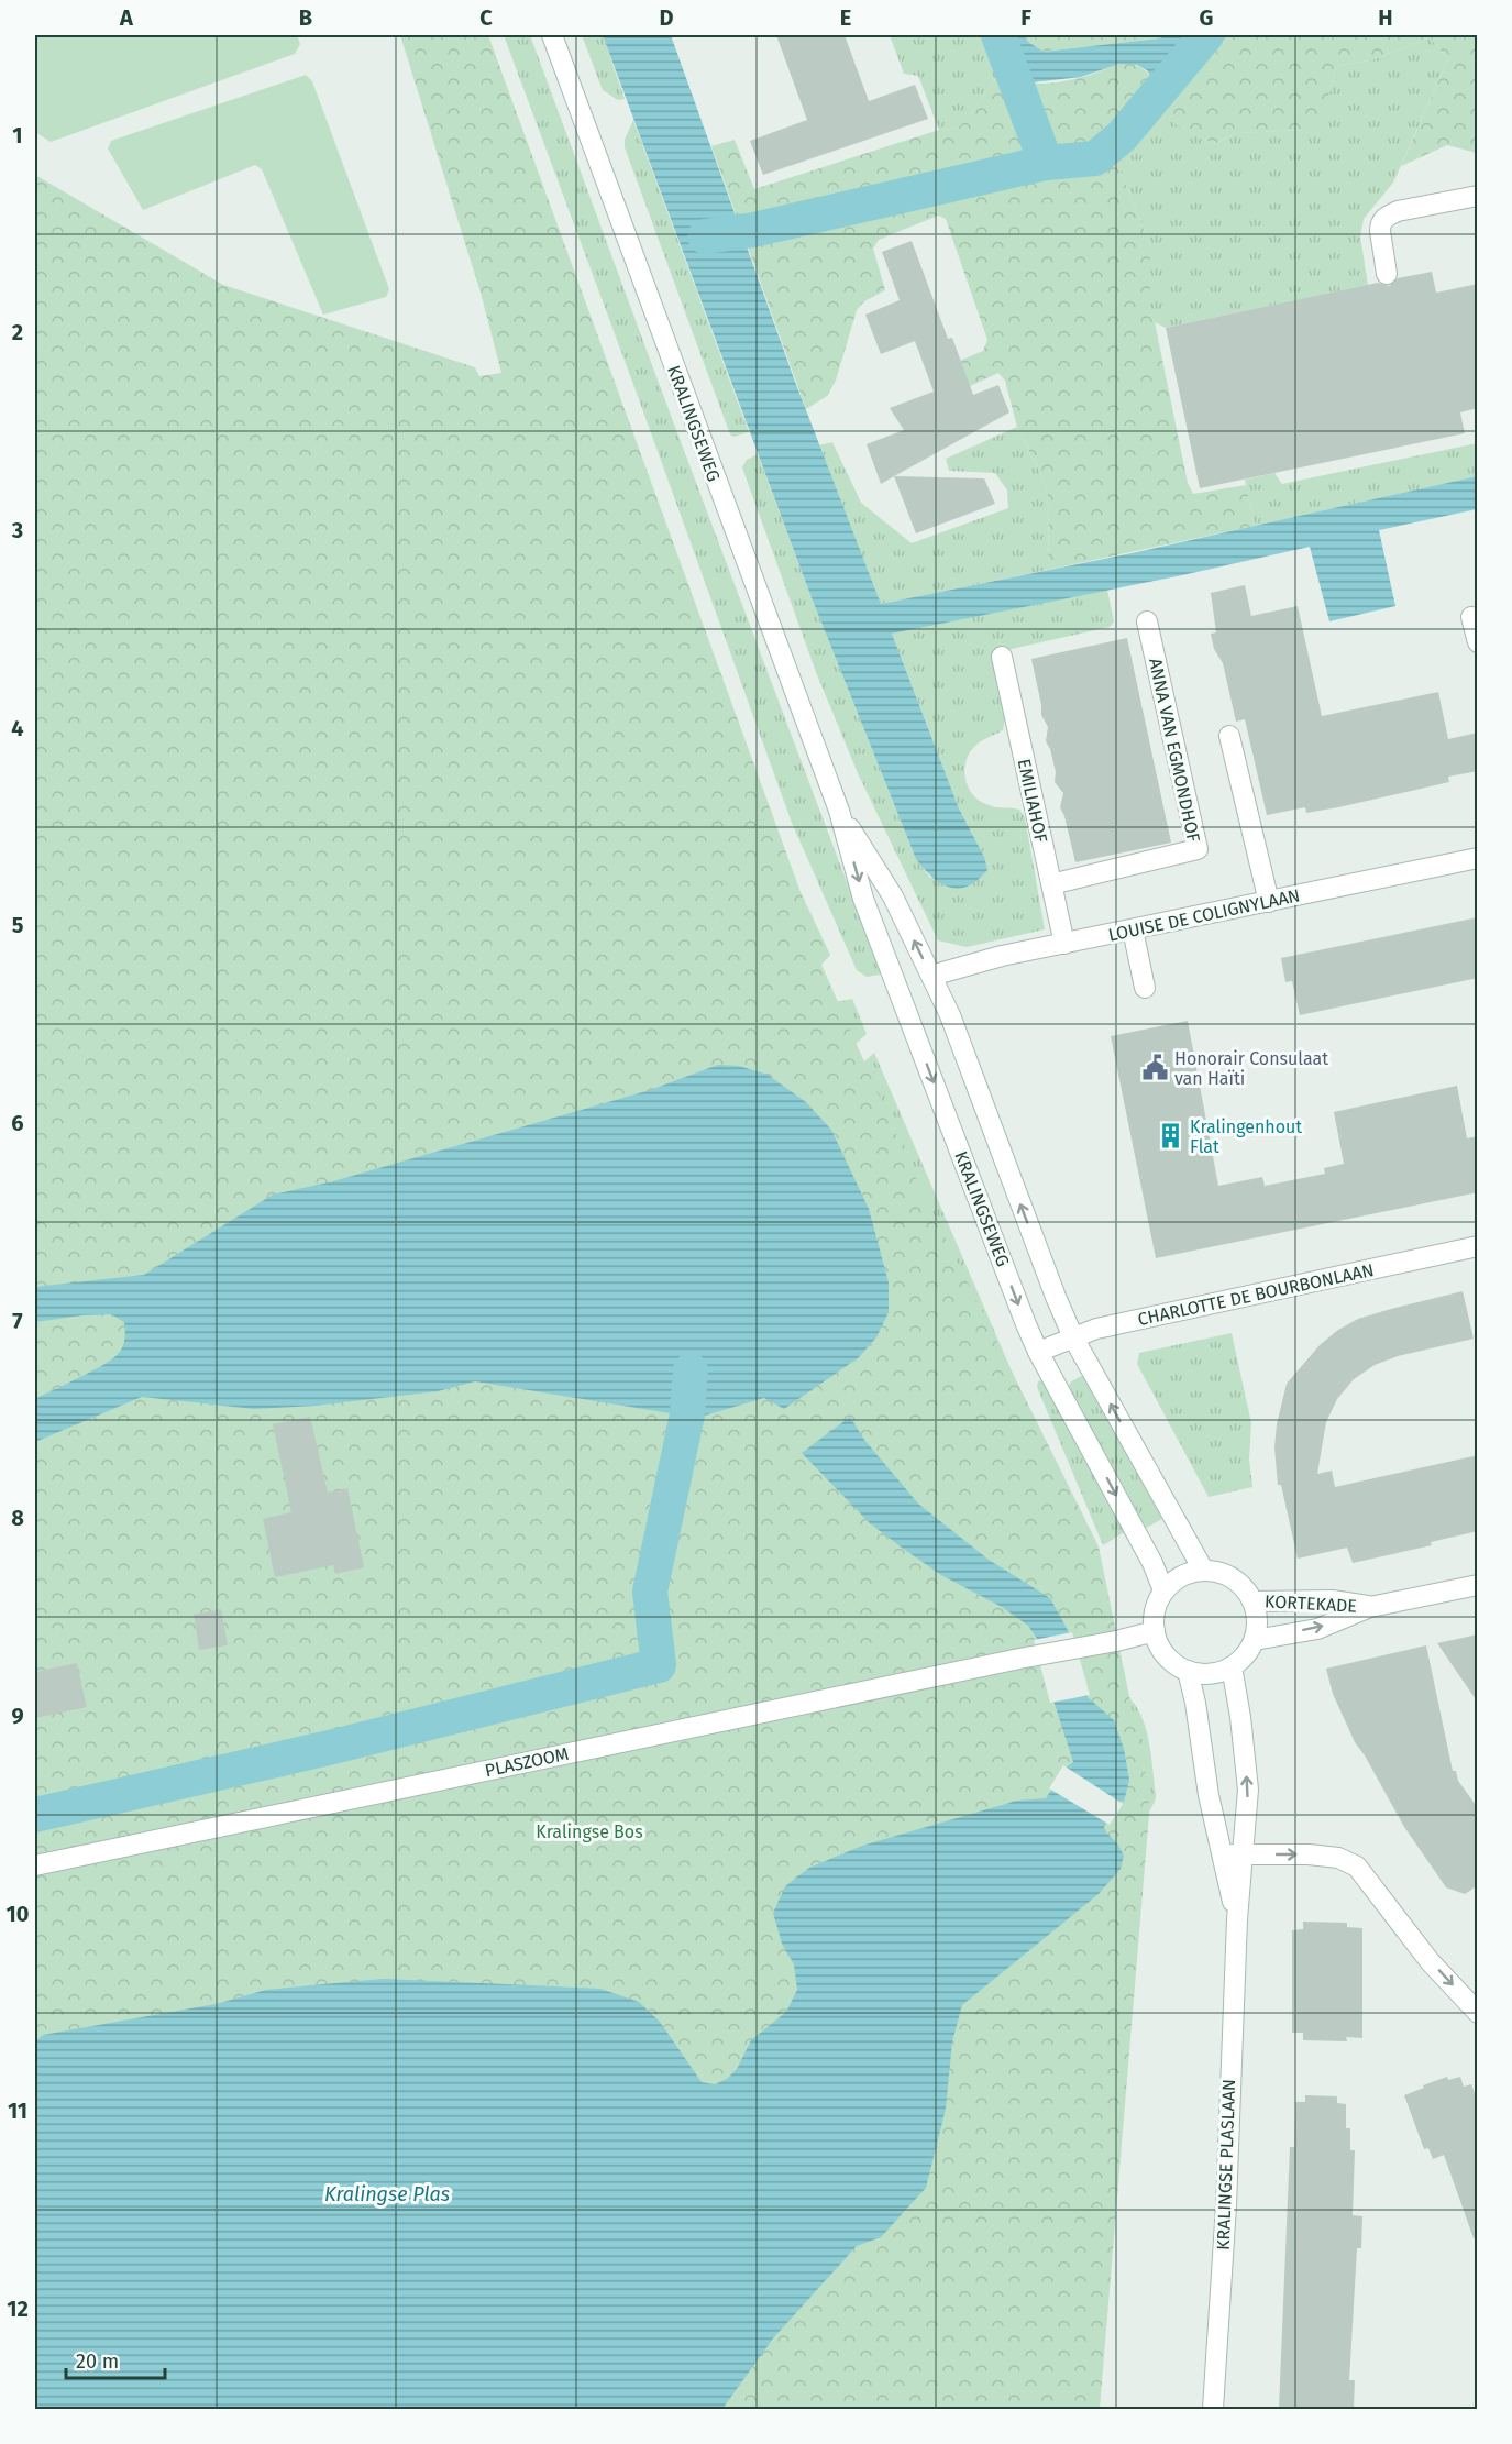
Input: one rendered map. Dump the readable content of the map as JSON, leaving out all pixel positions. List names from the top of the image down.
{
  "streets": {
    "main road": [
      "KRALINGSEWEG",
      "ANNA VAN EGMONDHOF",
      "EMILIAHOF",
      "LOUISE DE COLIGNYLAAN",
      "CHARLOTTE DE BOURBONLAAN",
      "KORTEKADE",
      "PLASZOOM",
      "KRALINGSE PLASLAAN"
    ]
  },
  "crossings": [
    ["KRALINGSEWEG", "LOUISE DE COLIGNYLAAN"],
    ["KRALINGSEWEG", "CHARLOTTE DE BOURBONLAAN"],
    ["KRALINGSEWEG", "KORTEKADE"],
    ["KRALINGSEWEG", "PLASZOOM"],
    ["KRALINGSEWEG", "KRALINGSE PLASLAAN"],
    ["ANNA VAN EGMONDHOF", "EMILIAHOF"],
    ["EMILIAHOF", "LOUISE DE COLIGNYLAAN"],
    ["KORTEKADE", "PLASZOOM"],
    ["KORTEKADE", "KRALINGSE PLASLAAN"],
    ["PLASZOOM", "KRALINGSE PLASLAAN"]
  ],
  "water": ["Kralingse Plas"],
  "parks": ["Kralingse Bos"],
  "places": {
    "public building": ["Honorair Consulaat van Haïti"],
    "building": ["Kralingenhout Flat"]
  },
  "scale_bar": "20 m",
  "grid": {
    "columns": [
      "A",
      "B",
      "C",
      "D",
      "E",
      "F",
      "G",
      "H"
    ],
    "rows": [
      "1",
      "2",
      "3",
      "4",
      "5",
      "6",
      "7",
      "8",
      "9",
      "10",
      "11",
      "12"
    ]
  }
}
